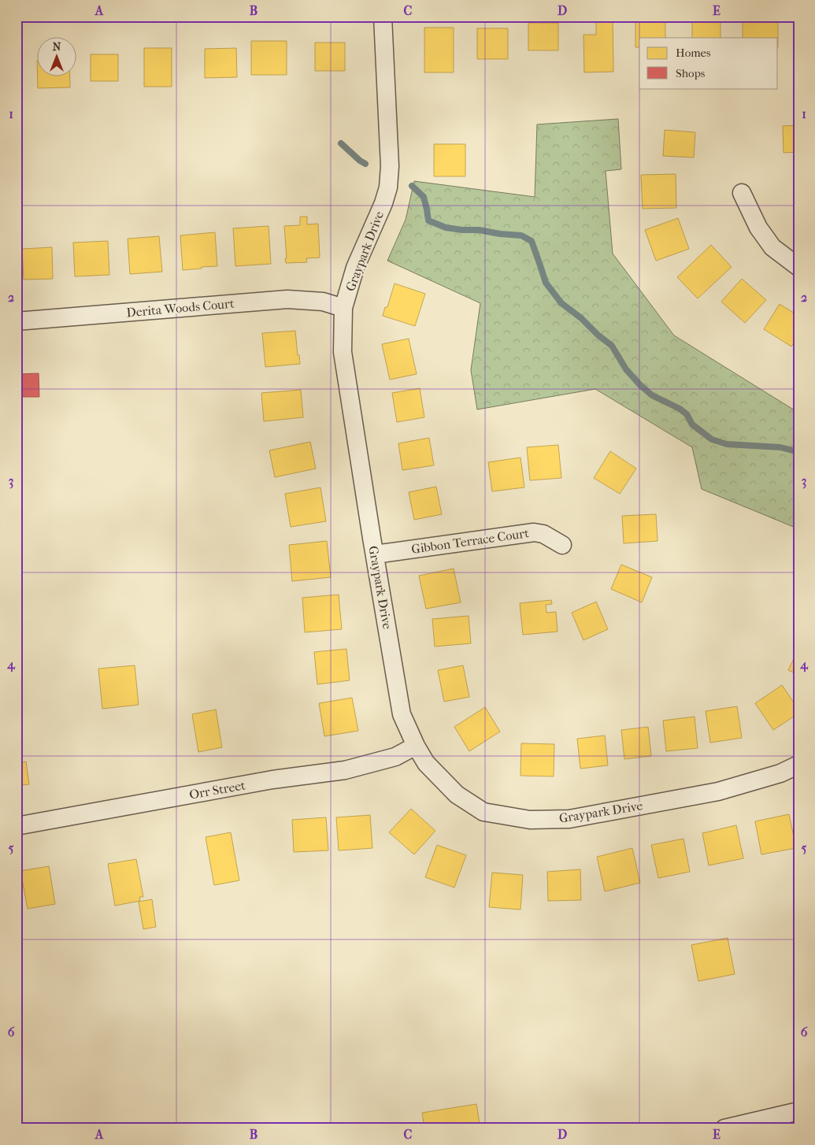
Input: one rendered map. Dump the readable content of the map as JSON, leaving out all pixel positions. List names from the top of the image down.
{
  "streets": {
    "street": [
      "Graypark Drive",
      "Derita Woods Court",
      "Gibbon Terrace Court",
      "Orr Street"
    ]
  },
  "crossings": [
    ["Graypark Drive", "Derita Woods Court"],
    ["Graypark Drive", "Gibbon Terrace Court"],
    ["Graypark Drive", "Orr Street"]
  ],
  "legend": ["Homes", "Shops"],
  "north": "top",
  "grid": {
    "columns": [
      "A",
      "B",
      "C",
      "D",
      "E"
    ],
    "rows": [
      "1",
      "2",
      "3",
      "4",
      "5",
      "6"
    ]
  }
}
